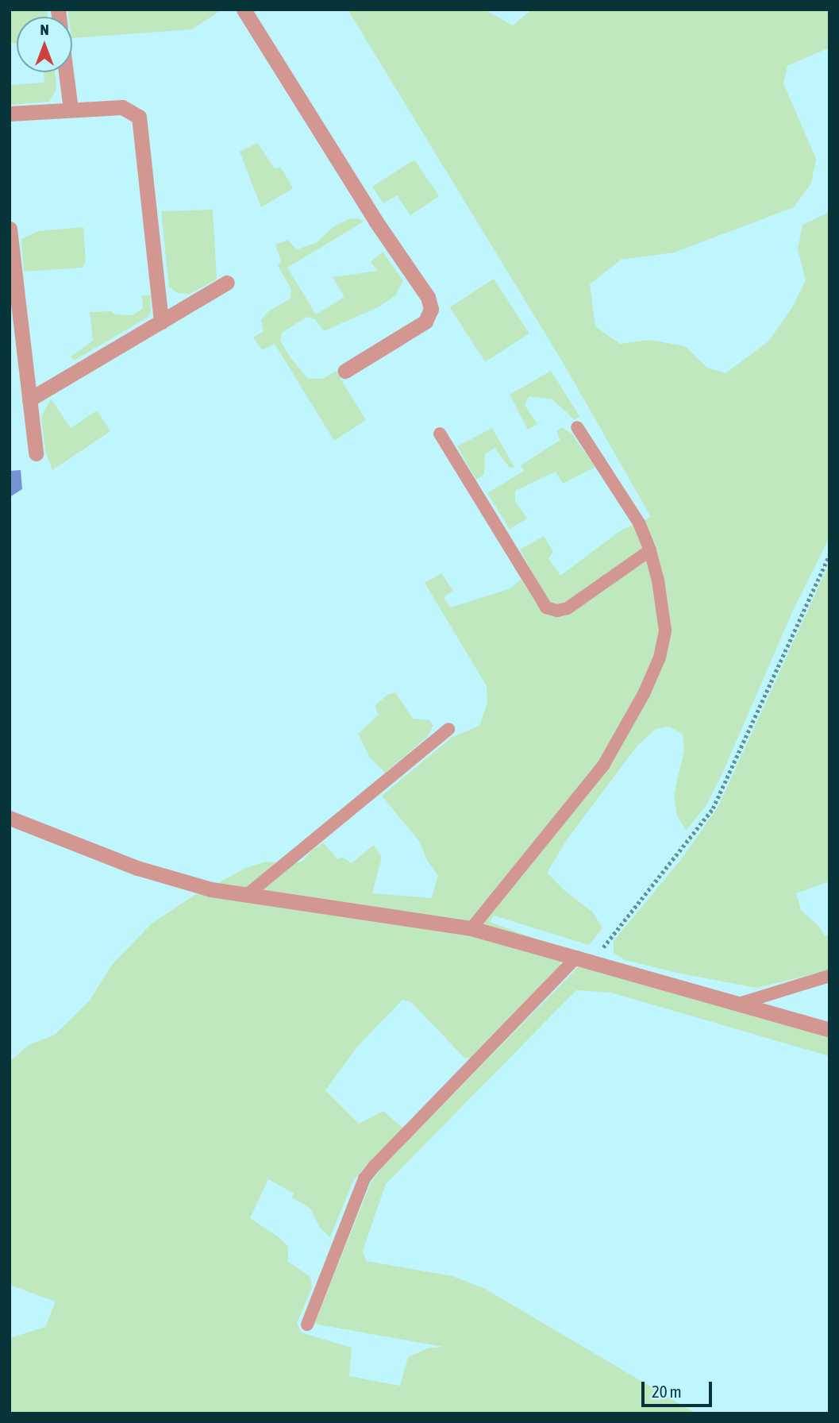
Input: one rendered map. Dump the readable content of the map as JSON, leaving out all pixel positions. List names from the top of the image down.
{
  "scale_bar": "20 m",
  "north": "top"
}
